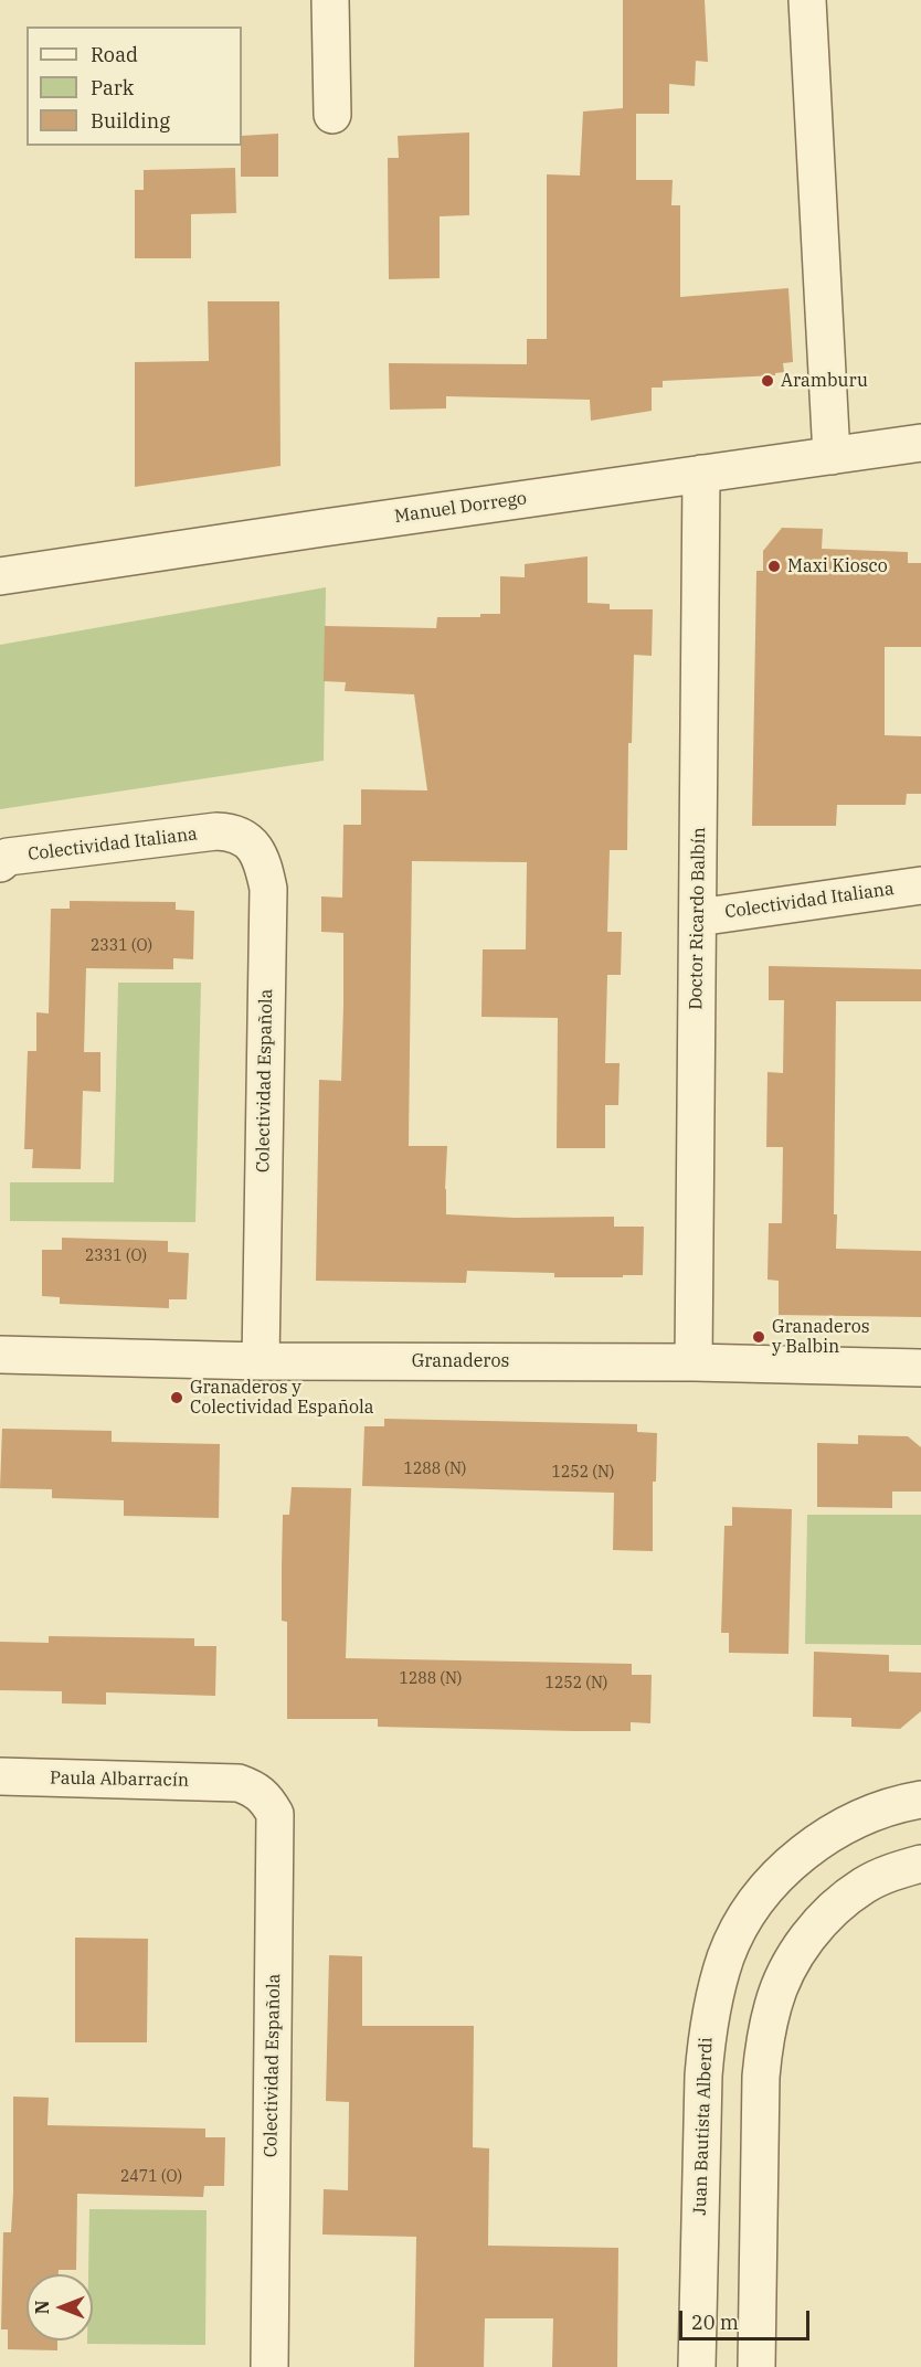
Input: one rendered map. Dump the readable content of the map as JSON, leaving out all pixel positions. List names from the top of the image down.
{
  "streets": {
    "street": [
      "Manuel Dorrego",
      "Colectividad Italiana",
      "Doctor Ricardo Balbín",
      "Colectividad Española",
      "Granaderos",
      "Paula Albarracín",
      "Juan Bautista Alberdi"
    ]
  },
  "crossings": [
    ["Manuel Dorrego", "Doctor Ricardo Balbín"],
    ["Colectividad Italiana", "Doctor Ricardo Balbín"],
    ["Colectividad Italiana", "Colectividad Española"],
    ["Doctor Ricardo Balbín", "Granaderos"],
    ["Colectividad Española", "Granaderos"],
    ["Colectividad Española", "Paula Albarracín"]
  ],
  "places": [
    "Aramburu",
    "Maxi Kiosco",
    "Granaderos y Balbin",
    "Granaderos y Colectividad Española"
  ],
  "house_numbers": [
    "2331 (O)",
    "2331 (O)",
    "1288 (N)",
    "1252 (N)",
    "1288 (N)",
    "1252 (N)",
    "2471 (O)"
  ],
  "legend": ["Road", "Park", "Building"],
  "scale_bar": "20 m",
  "north": "left"
}
